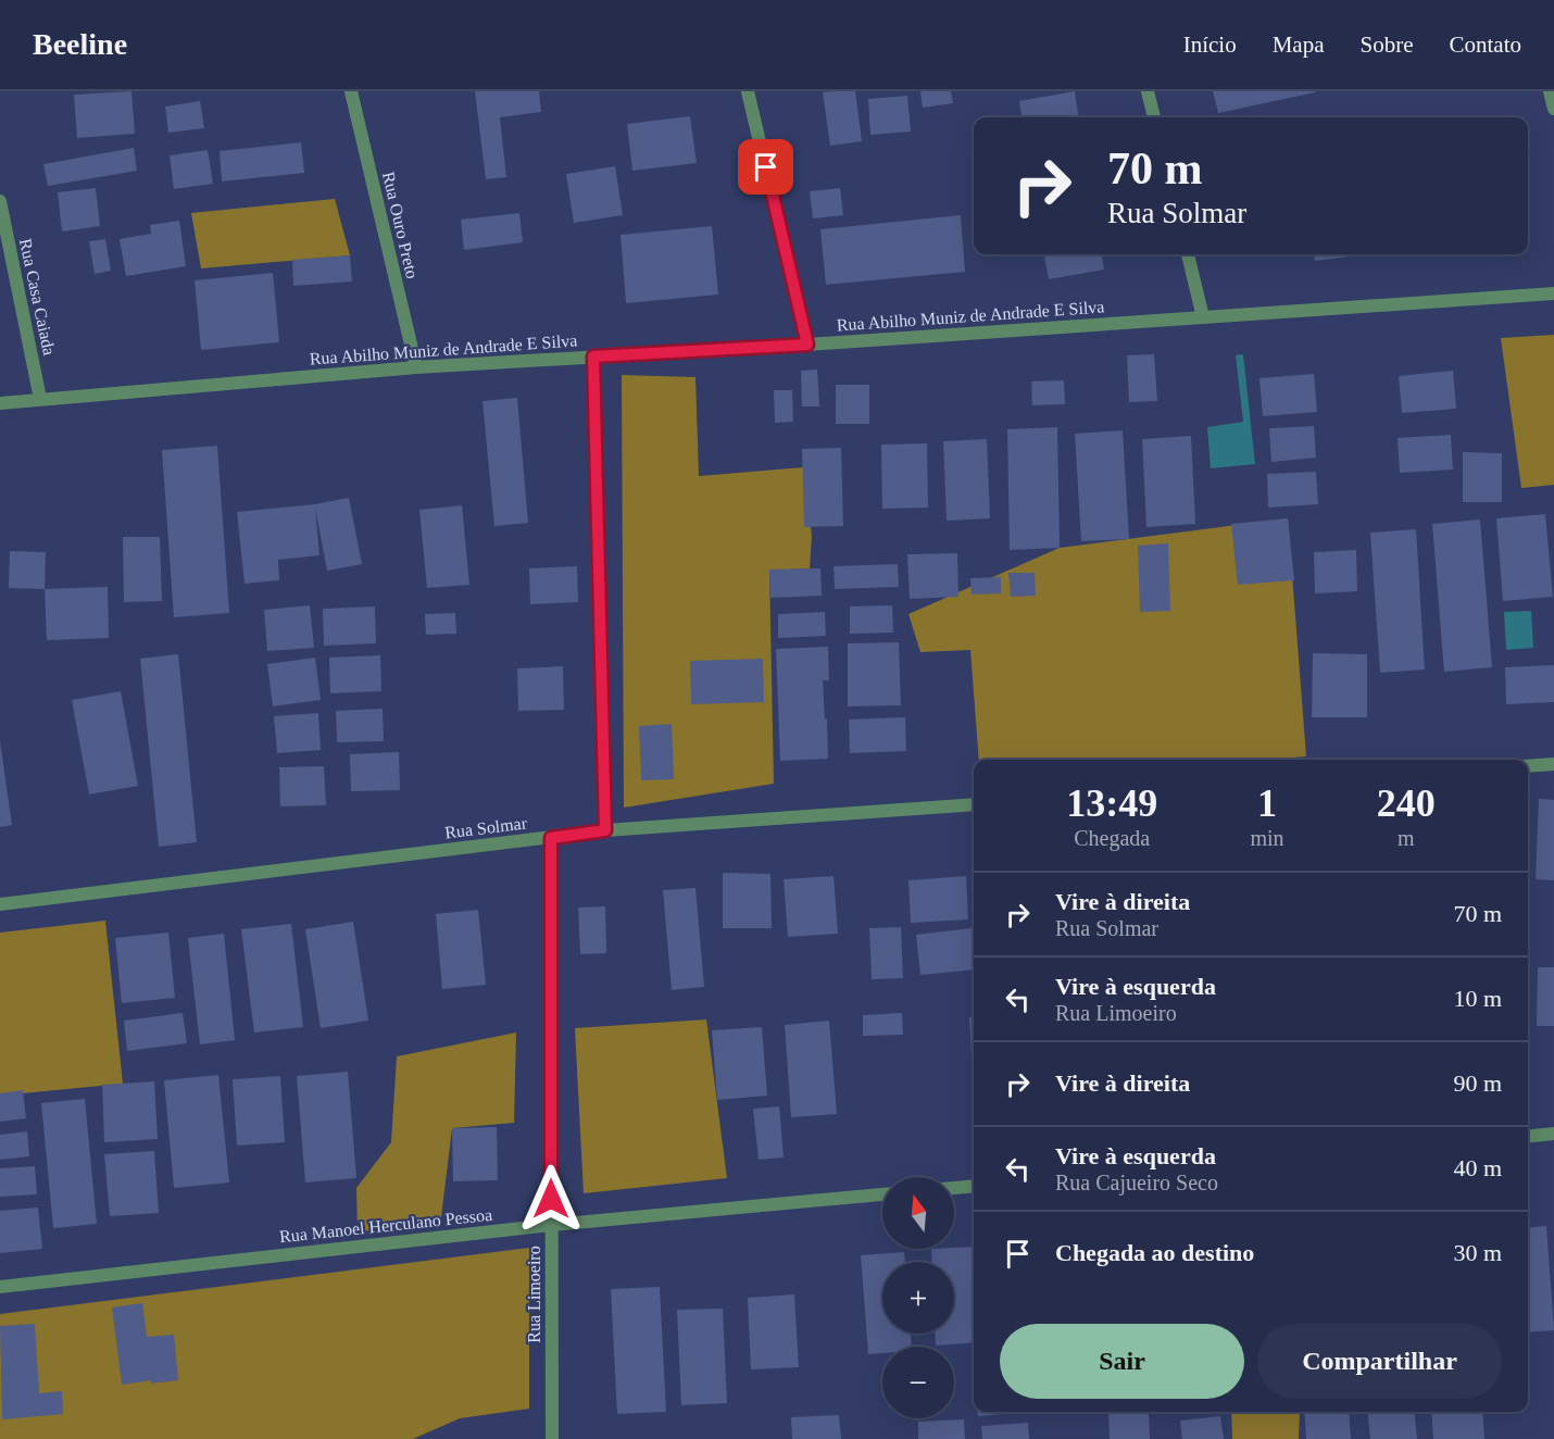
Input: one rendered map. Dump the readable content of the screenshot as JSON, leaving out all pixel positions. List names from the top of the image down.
{
  "streets": {
    "street": [
      "Rua Ouro Preto",
      "Rua Casa Caiada",
      "Rua Abilho Muniz de Andrade E Silva",
      "Rua Solmar",
      "Rua Manoel Herculano Pessoa",
      "Rua Limoeiro"
    ]
  },
  "crossings": [
    ["Rua Ouro Preto", "Rua Abilho Muniz de Andrade E Silva"],
    ["Rua Casa Caiada", "Rua Abilho Muniz de Andrade E Silva"],
    ["Rua Solmar", "Rua Limoeiro"],
    ["Rua Manoel Herculano Pessoa", "Rua Limoeiro"]
  ],
  "north": "top",
  "page": {
    "header": "Beeline",
    "nav": [
      "Início",
      "Mapa",
      "Sobre",
      "Contato"
    ],
    "turn": ["70 m", "Rua Solmar"],
    "eta": [
      "13:49",
      "Chegada",
      "1",
      "min",
      "240",
      "m"
    ],
    "list": [
      {
        "name": "Vire à direita",
        "note": "Rua Solmar",
        "value": "70 m"
      },
      {
        "name": "Vire à esquerda",
        "note": "Rua Limoeiro",
        "value": "10 m"
      },
      {
        "name": "Vire à direita",
        "value": "90 m"
      },
      {
        "name": "Vire à esquerda",
        "note": "Rua Cajueiro Seco",
        "value": "40 m"
      },
      {
        "name": "Chegada ao destino",
        "value": "30 m"
      }
    ],
    "map_buttons": ["+", "−"],
    "buttons": ["Sair", "Compartilhar"]
  }
}
